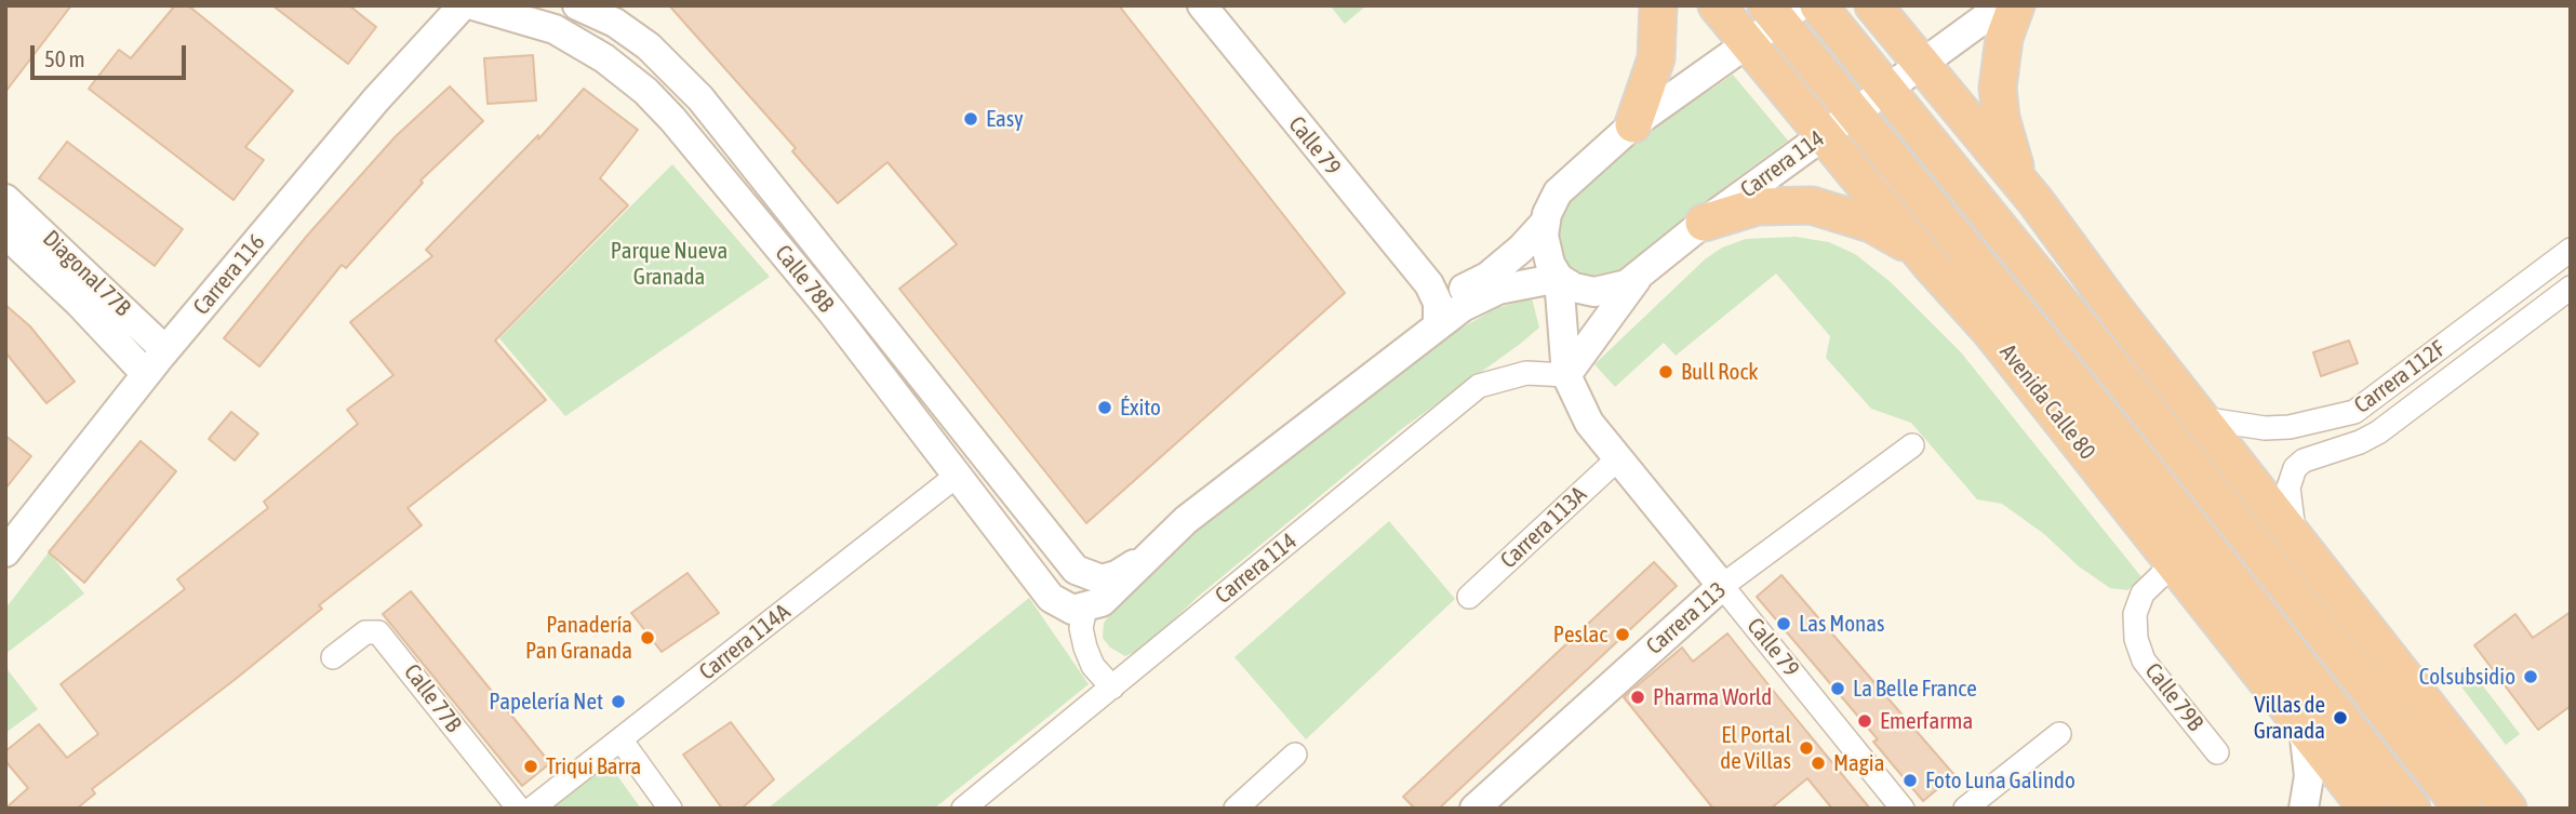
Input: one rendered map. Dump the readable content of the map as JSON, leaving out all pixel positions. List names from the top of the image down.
{
  "streets": {
    "highway": ["Avenida Calle 80"],
    "street": [
      "Calle 79",
      "Carrera 114",
      "Diagonal 77B",
      "Carrera 116",
      "Calle 78B",
      "Carrera 112F",
      "Carrera 113A",
      "Carrera 113",
      "Carrera 114A",
      "Calle 79B",
      "Calle 77B"
    ]
  },
  "crossings": [
    ["Calle 79", "Carrera 114"],
    ["Calle 79", "Carrera 113A"],
    ["Calle 79", "Carrera 113"],
    ["Carrera 114", "Avenida Calle 80"],
    ["Diagonal 77B", "Carrera 116"],
    ["Calle 78B", "Carrera 114A"],
    ["Avenida Calle 80", "Calle 79B"]
  ],
  "parks": ["Parque Nueva Granada"],
  "places": [
    "Easy",
    "Bull Rock",
    "Éxito",
    "Las Monas",
    "Peslac",
    "Panadería Pan Granada",
    "Colsubsidio",
    "La Belle France",
    "Pharma World",
    "Papelería Net",
    "Villas de Granada",
    "Emerfarma",
    "El Portal de Villas",
    "Magia",
    "Triqui Barra",
    "Foto Luna Galindo"
  ],
  "scale_bar": "50 m"
}
